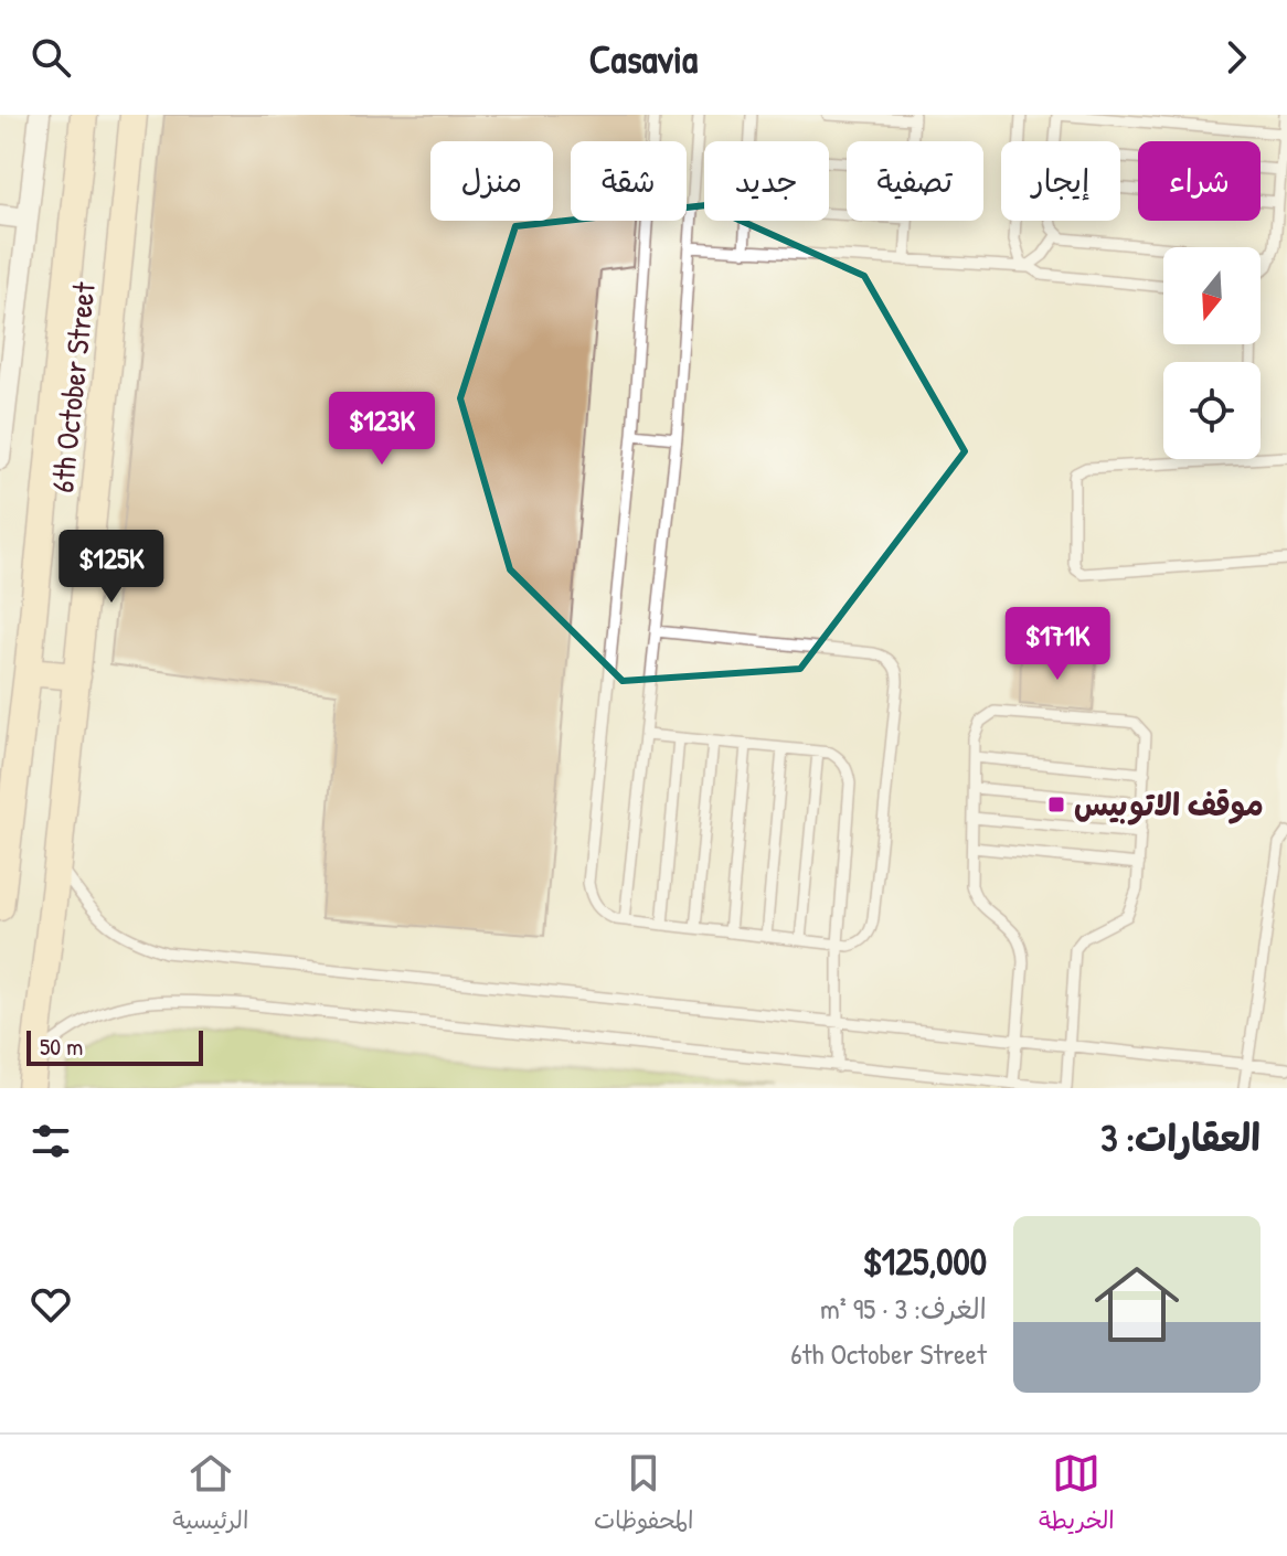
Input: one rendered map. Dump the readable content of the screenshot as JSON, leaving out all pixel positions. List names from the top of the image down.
{
  "streets": {
    "street": ["6th October Street"]
  },
  "places": {
    "transit": ["موقف الاتوبيس"]
  },
  "scale_bar": "50 m",
  "north": "bottom",
  "page": {
    "header": "Casavia",
    "chip": [
      "شراء",
      "إيجار",
      "تصفية",
      "جديد",
      "شقة",
      "منزل"
    ],
    "price": ["$123K", "$125K", "$171K"],
    "scale": "50 m",
    "heading": "العقارات: 3",
    "list": [
      {
        "name": "$125,000",
        "note": "الغرف: 3 · 95 m² · 6th October Street"
      }
    ],
    "tabs": ["الخريطة", "المحفوظات", "الرئيسية"]
  }
}
